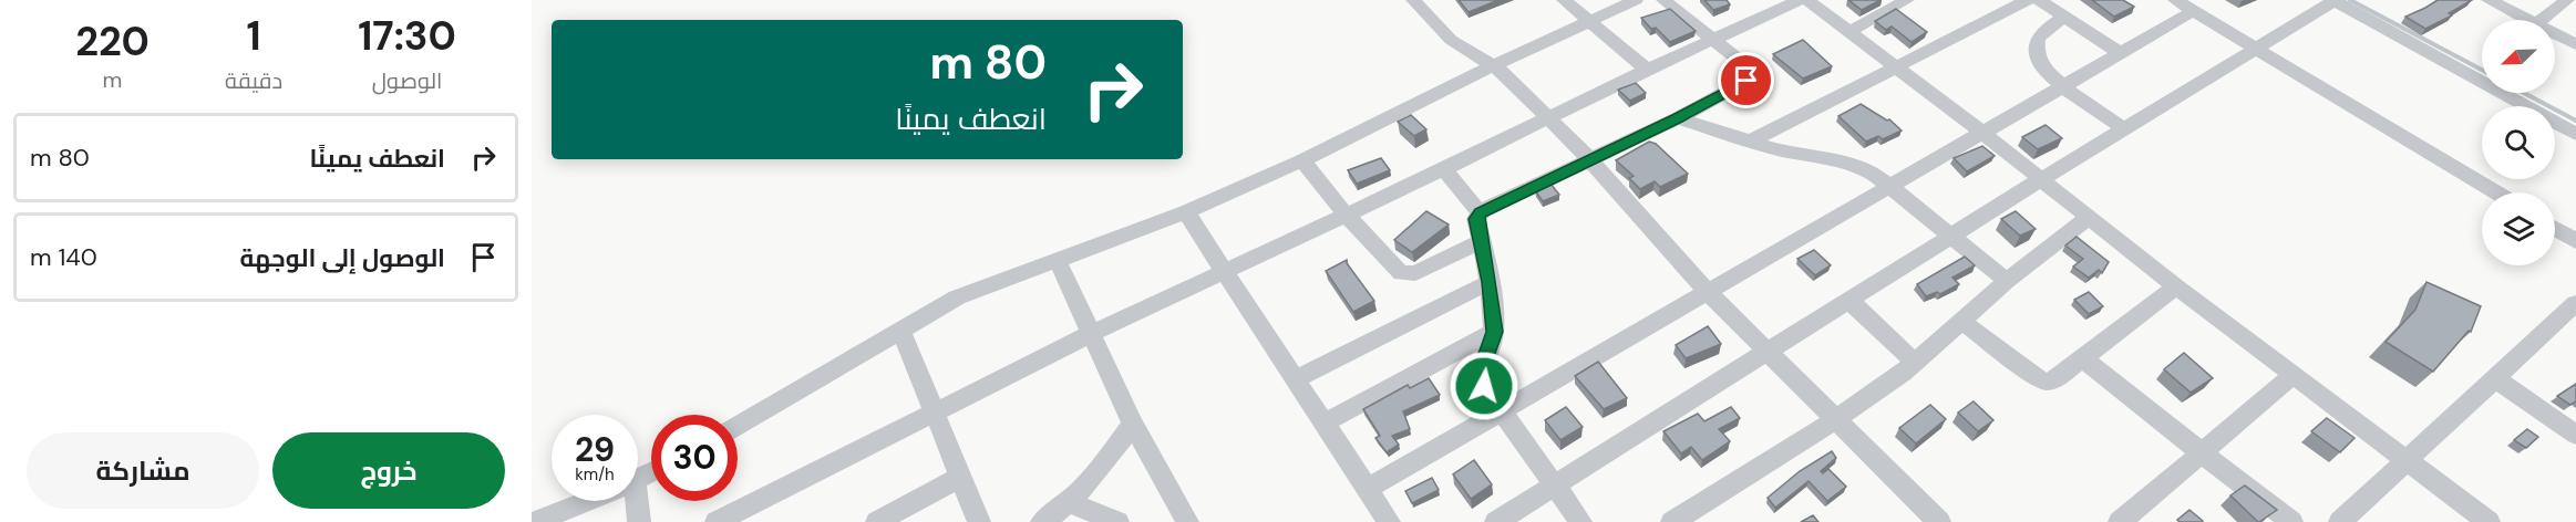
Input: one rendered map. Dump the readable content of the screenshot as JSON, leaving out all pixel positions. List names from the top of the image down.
{
  "north": "bottom left",
  "page": {
    "eta": [
      "17:30",
      "الوصول",
      "1",
      "دقيقة",
      "220",
      "m"
    ],
    "turn": ["80 m", "انعطف يمينًا"],
    "list": [
      {
        "name": "انعطف يمينًا",
        "value": "80 m"
      },
      {
        "name": "الوصول إلى الوجهة",
        "value": "140 m"
      }
    ],
    "speed": "29 km/h",
    "limit": "30",
    "buttons": ["خروج", "مشاركة"]
  }
}
